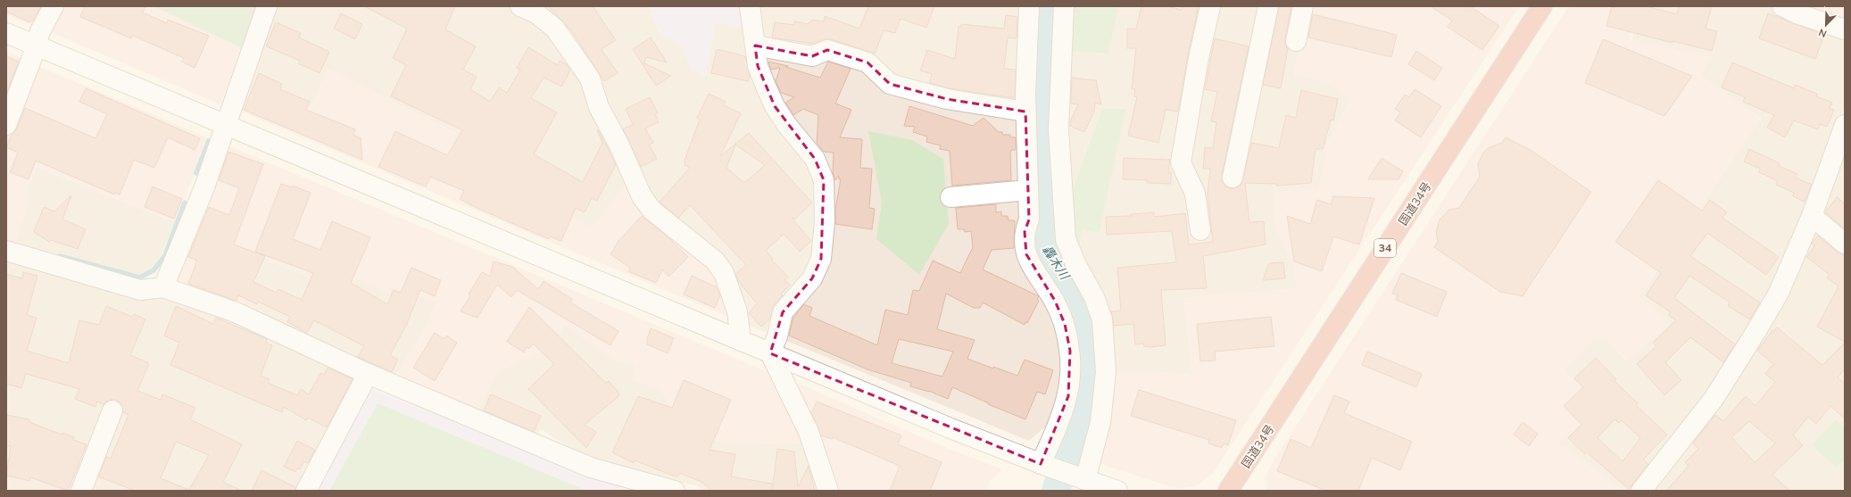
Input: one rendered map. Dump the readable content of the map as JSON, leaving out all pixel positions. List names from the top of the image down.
{
  "streets": {
    "highway": ["国道34号", "34"]
  },
  "water": ["轟木川"],
  "north": "bottom left"
}
